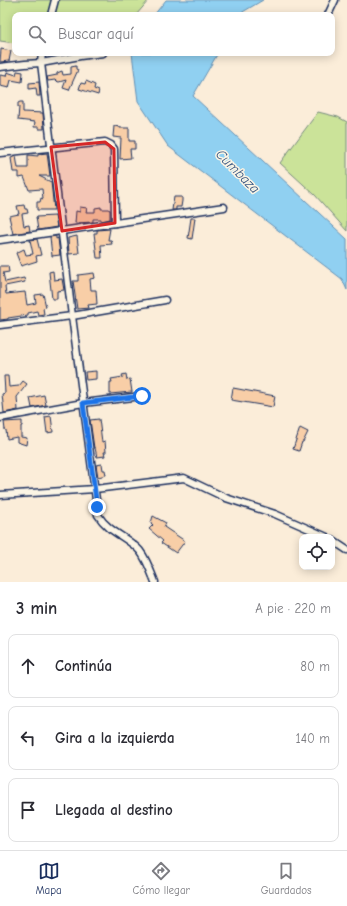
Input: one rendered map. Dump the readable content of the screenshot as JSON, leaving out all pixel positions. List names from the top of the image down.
{
  "water": ["Cumbaza"],
  "page": {
    "search": "Buscar aquí",
    "heading": ["3 min", "A pie · 220 m"],
    "list": [
      ["Continúa", "80 m"],
      ["Gira a la izquierda", "140 m"],
      "Llegada al destino"
    ],
    "nav": ["Mapa", "Cómo llegar", "Guardados"]
  }
}
